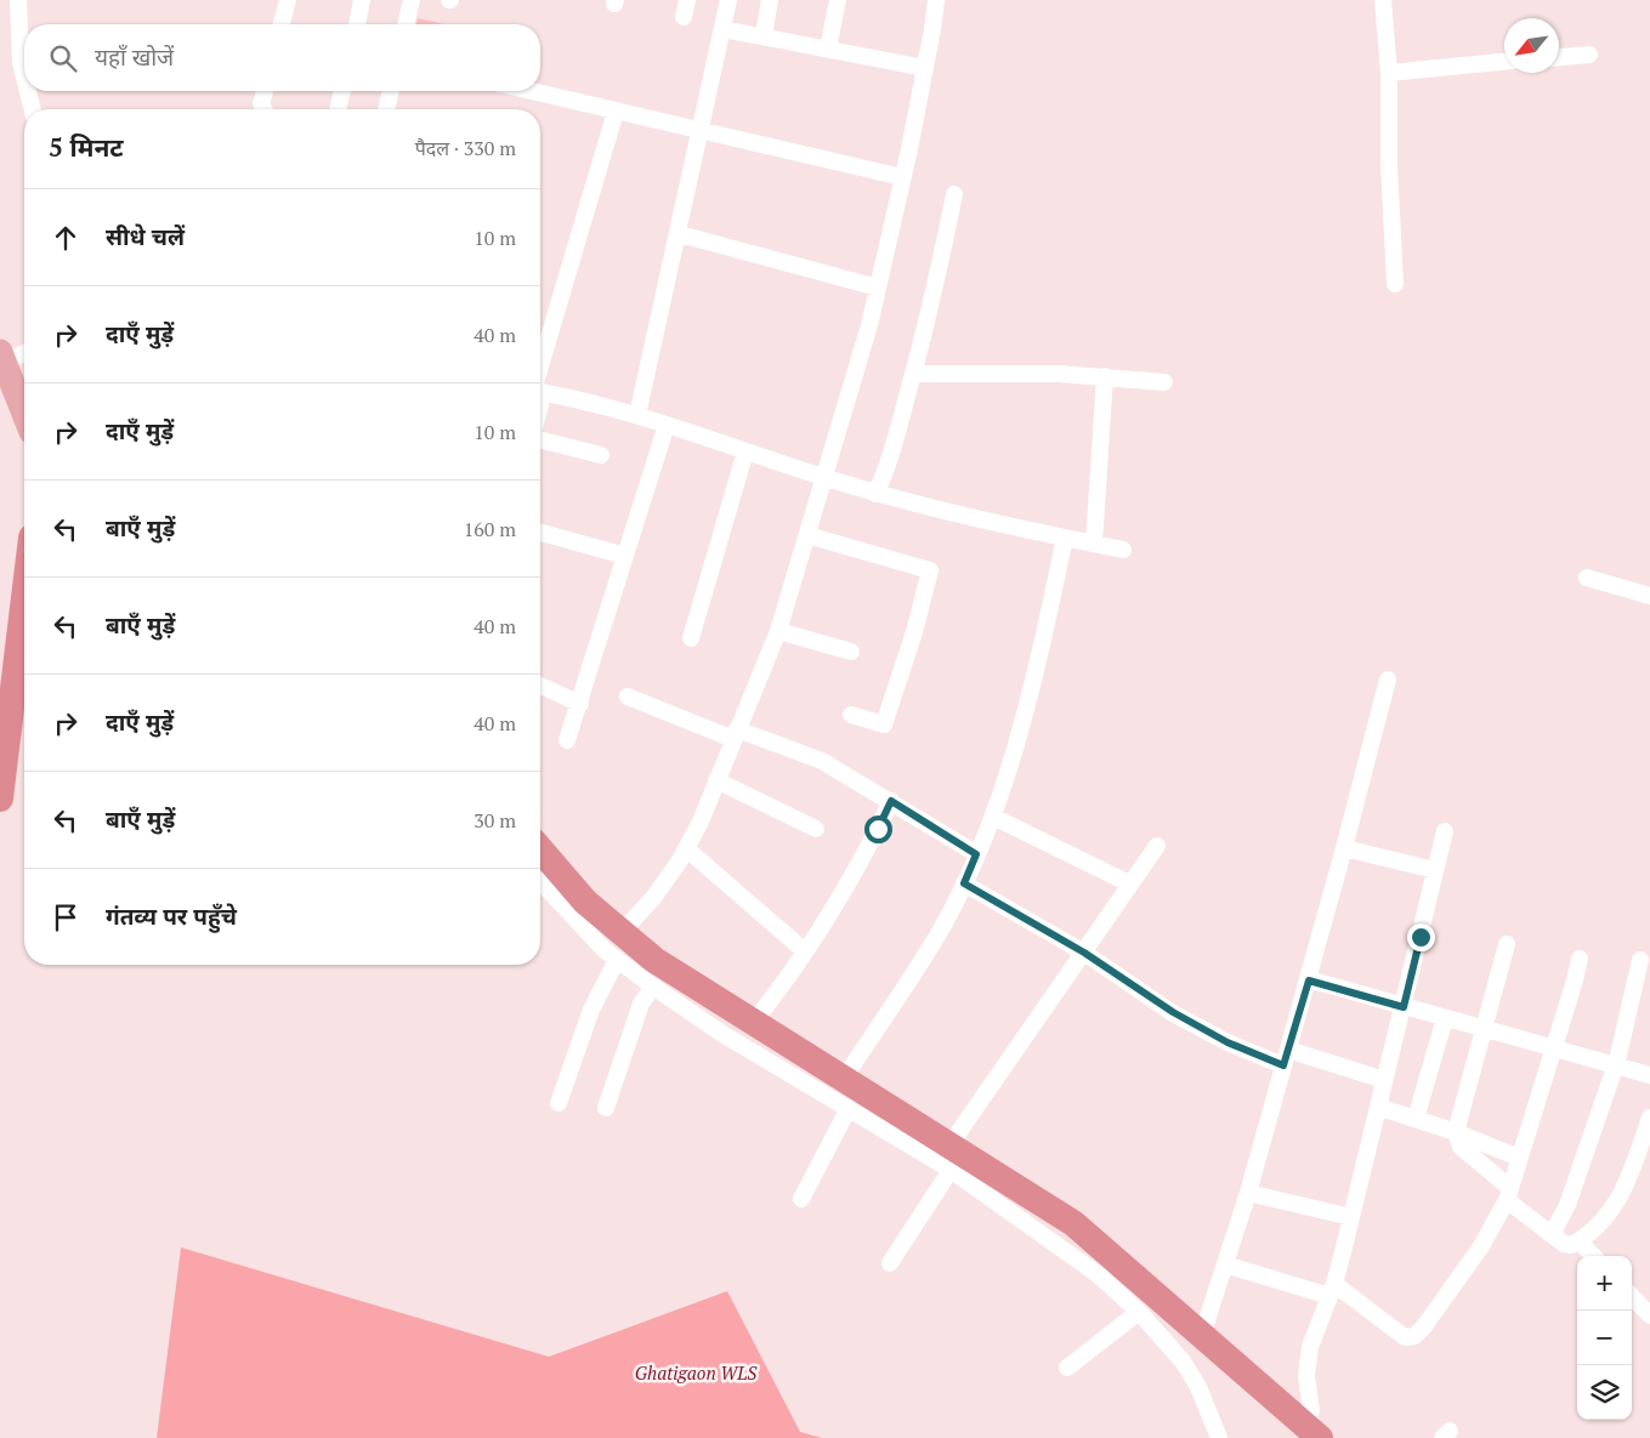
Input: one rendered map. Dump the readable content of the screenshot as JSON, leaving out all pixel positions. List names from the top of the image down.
{
  "parks": ["Ghatigaon WLS"],
  "north": "bottom left",
  "page": {
    "search": "यहाँ खोजें",
    "heading": ["5 मिनट", "पैदल · 330 m"],
    "list": [
      ["सीधे चलें", "10 m"],
      ["दाएँ मुड़ें", "40 m"],
      ["दाएँ मुड़ें", "10 m"],
      ["बाएँ मुड़ें", "160 m"],
      ["बाएँ मुड़ें", "40 m"],
      ["दाएँ मुड़ें", "40 m"],
      ["बाएँ मुड़ें", "30 m"],
      "गंतव्य पर पहुँचे"
    ],
    "map_buttons": ["+", "−"]
  }
}
